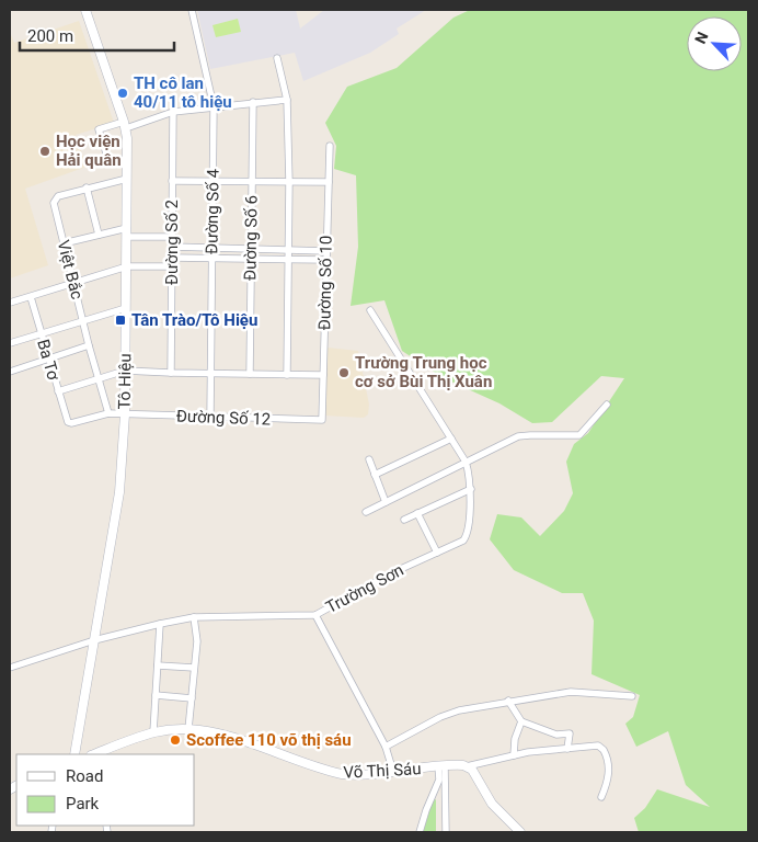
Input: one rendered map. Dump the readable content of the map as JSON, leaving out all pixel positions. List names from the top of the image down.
{
  "streets": {
    "street": [
      "Đường Số 4",
      "Đường Số 6",
      "Đường Số 2",
      "Việt Bắc",
      "Đường Số 10",
      "Ba Tơ",
      "Tô Hiệu",
      "Đường Số 12",
      "Trường Sơn",
      "Võ Thị Sáu"
    ]
  },
  "crossings": [
    ["Đường Số 4", "Đường Số 12"],
    ["Việt Bắc", "Tô Hiệu"],
    ["Việt Bắc", "Đường Số 12"],
    ["Đường Số 10", "Đường Số 12"],
    ["Ba Tơ", "Đường Số 12"],
    ["Tô Hiệu", "Đường Số 12"],
    ["Tô Hiệu", "Trường Sơn"]
  ],
  "places": {
    "other": [
      "TH cô lan 40/11 tô hiệu",
      "Học viện Hải quân",
      "Trường Trung học cơ sở Bùi Thị Xuân",
      "Scoffee 110 võ thị sáu"
    ],
    "transit": ["Tân Trào/Tô Hiệu"]
  },
  "legend": ["Road", "Park"],
  "scale_bar": "200 m",
  "north": "top left"
}
